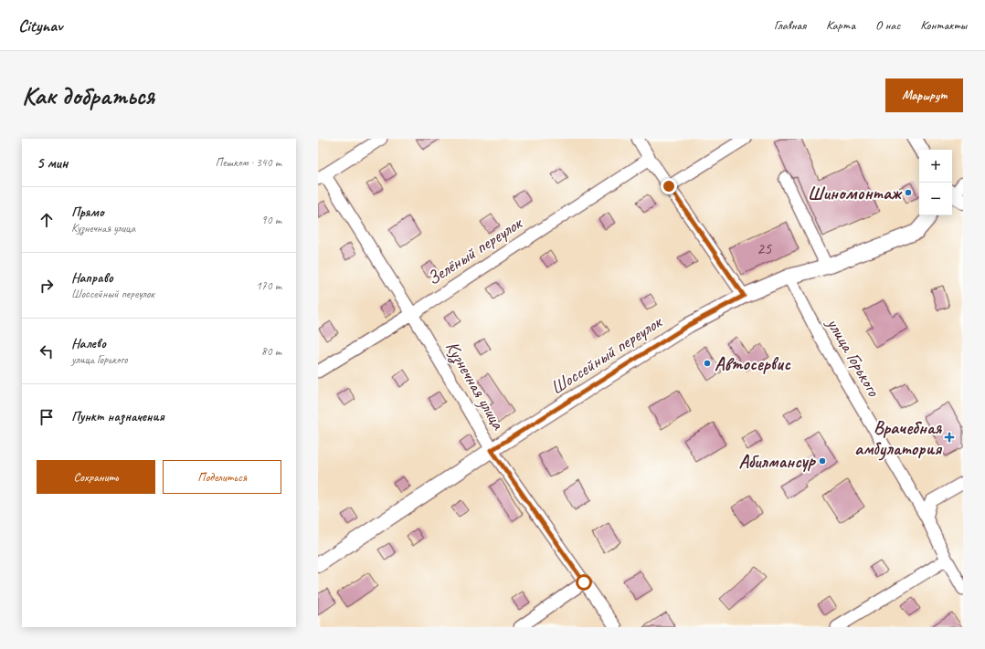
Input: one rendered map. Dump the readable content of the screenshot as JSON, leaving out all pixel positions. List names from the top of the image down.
{
  "streets": {
    "main road": ["Шоссейный переулок"],
    "street": ["Зелёный переулок", "улица Горького", "Кузнечная улица"]
  },
  "crossings": [
    ["Зелёный переулок", "Кузнечная улица"],
    ["Шоссейный переулок", "улица Горького"],
    ["Шоссейный переулок", "Кузнечная улица"]
  ],
  "places": {
    "other": ["Шиномонтаж", "Автосервис", "Абилмансур"],
    "health": ["Врачебная амбулатория"]
  },
  "house_numbers": ["25"],
  "page": {
    "header": "Citynav",
    "nav": [
      "Главная",
      "Карта",
      "О нас",
      "Контакты"
    ],
    "buttons": [
      "Маршрут",
      ["Сохранить", "Поделиться"]
    ],
    "title": "Как добраться",
    "heading": ["5 мин", "Пешком · 340 m"],
    "map_buttons": ["+", "−"],
    "list": [
      ["Прямо", "Кузнечная улица", "90 m"],
      ["Направо", "Шоссейный переулок", "170 m"],
      ["Налево", "улица Горького", "80 m"],
      "Пункт назначения"
    ]
  }
}
